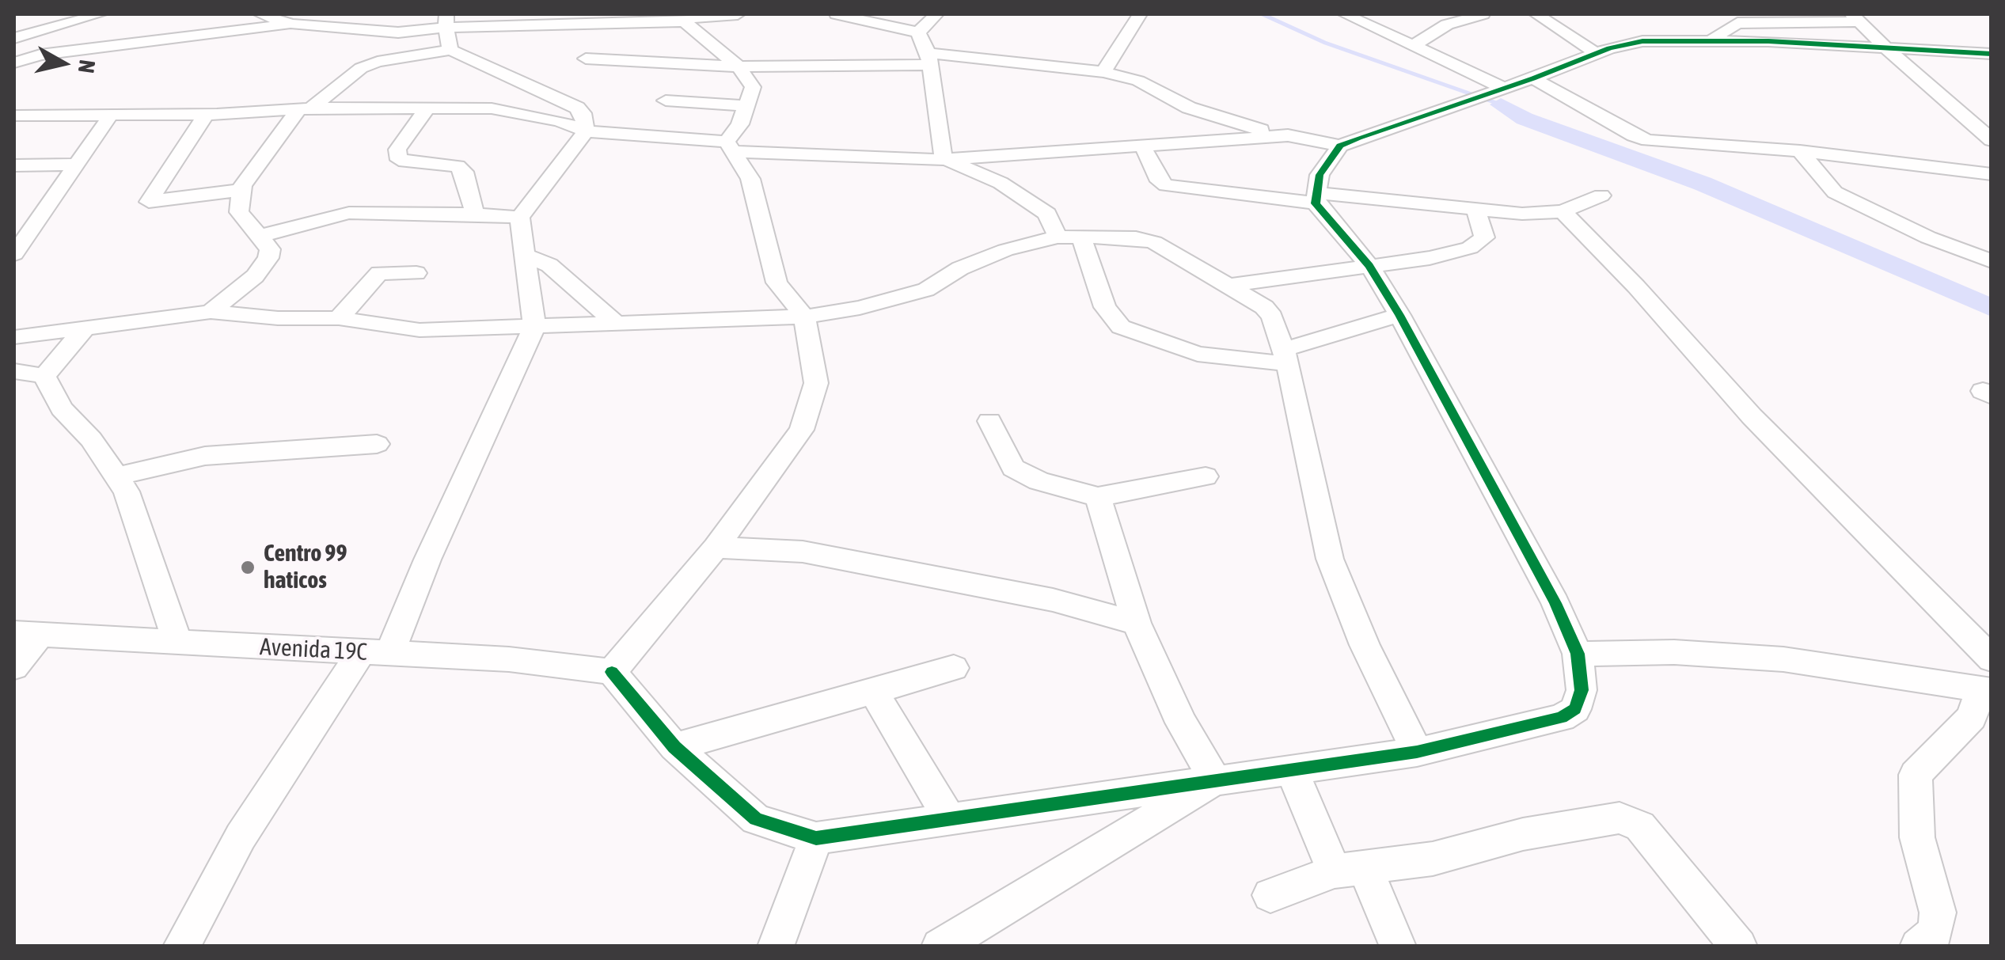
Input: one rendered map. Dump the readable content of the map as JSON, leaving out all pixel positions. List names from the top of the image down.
{
  "streets": {
    "street": ["Avenida 19C"]
  },
  "places": ["Centro 99 haticos"],
  "north": "right"
}
